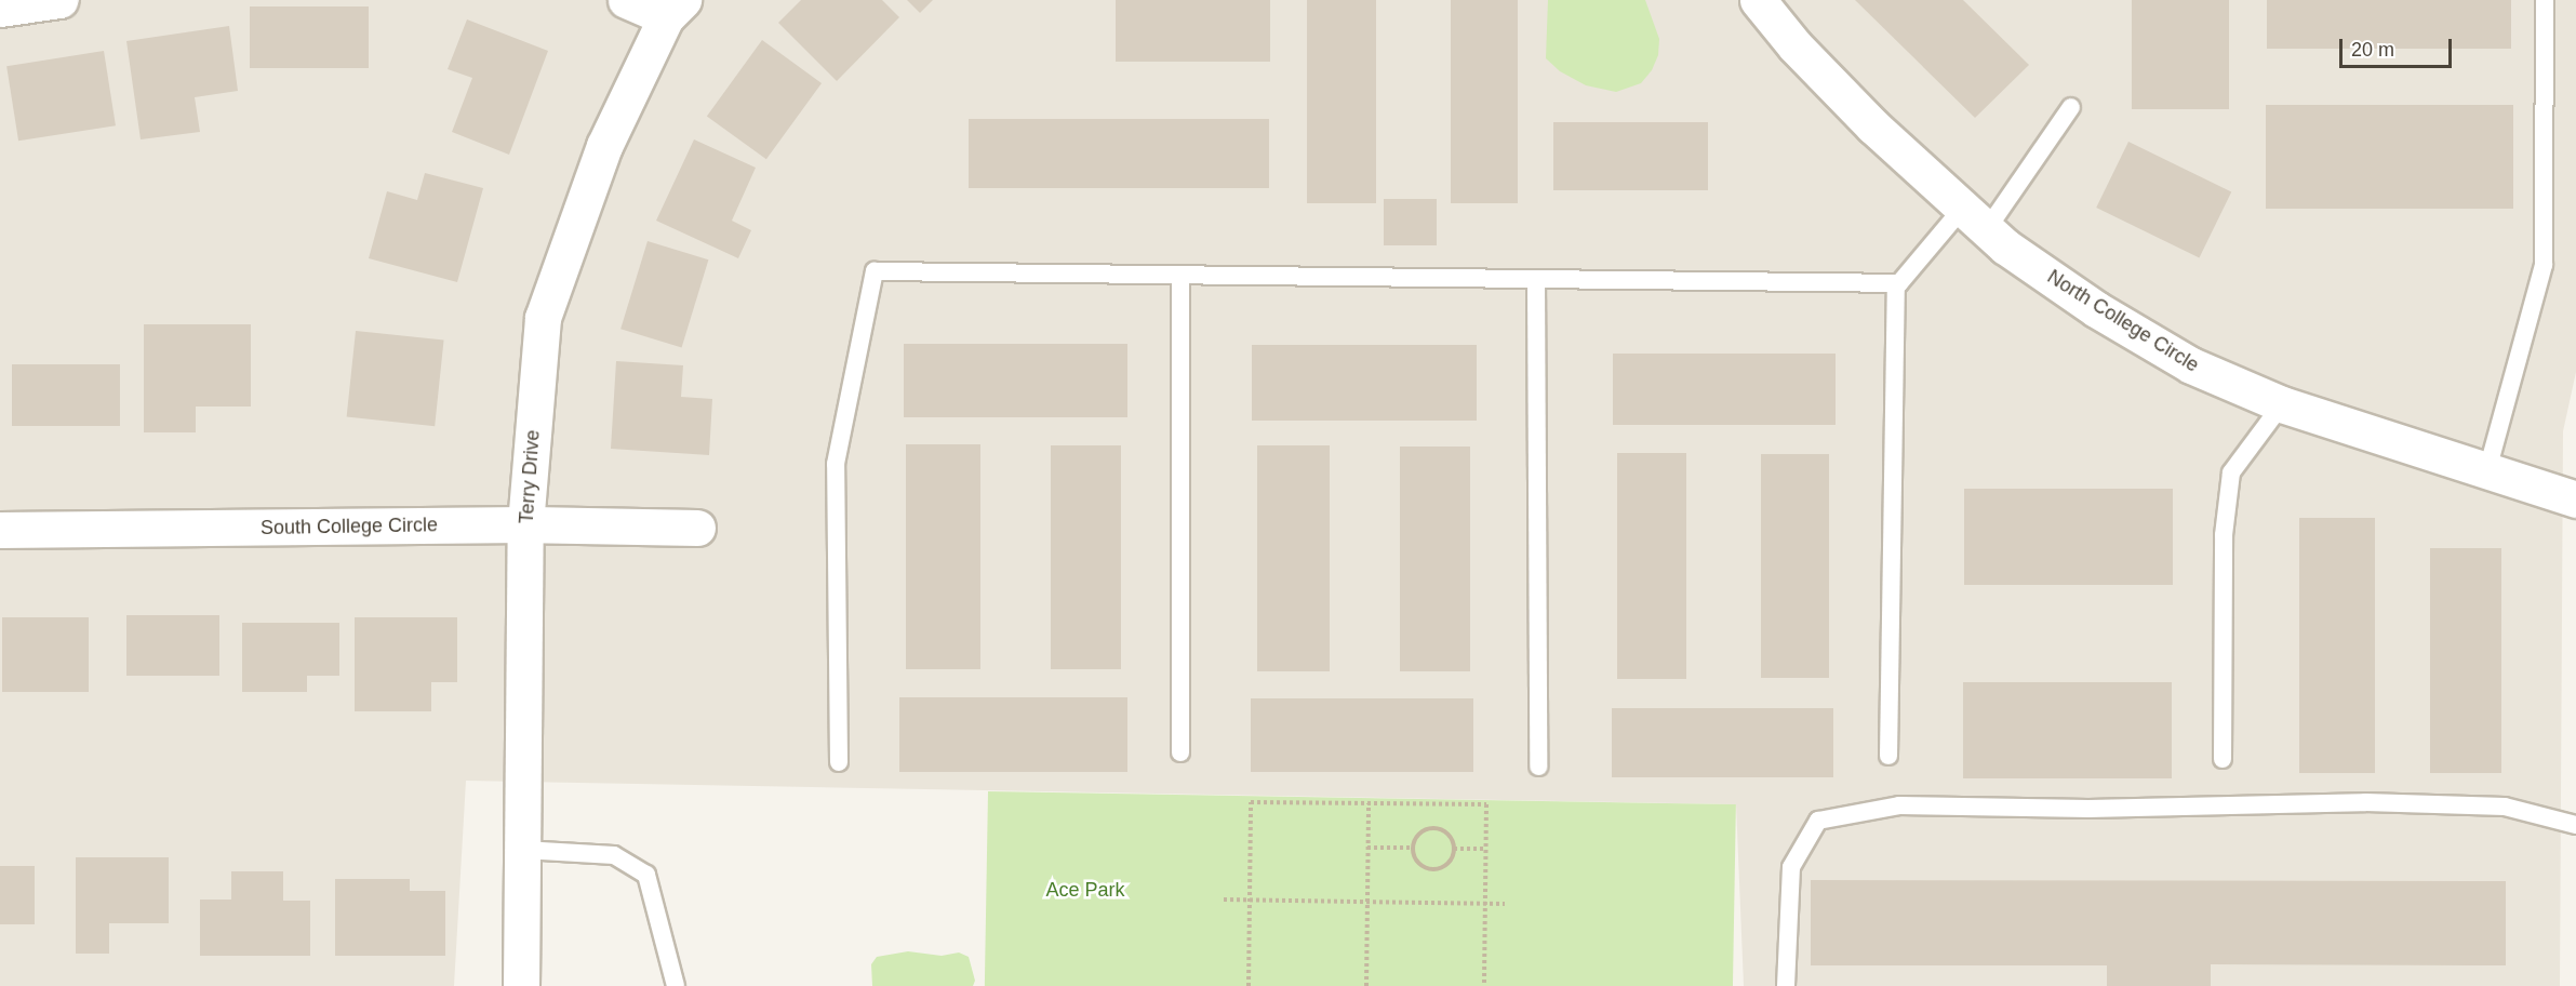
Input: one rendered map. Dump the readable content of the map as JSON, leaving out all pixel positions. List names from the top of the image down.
{
  "streets": {
    "street": ["North College Circle", "Terry Drive", "South College Circle"]
  },
  "crossings": [
    ["Terry Drive", "South College Circle"]
  ],
  "parks": ["Ace Park"],
  "scale_bar": "20 m"
}
